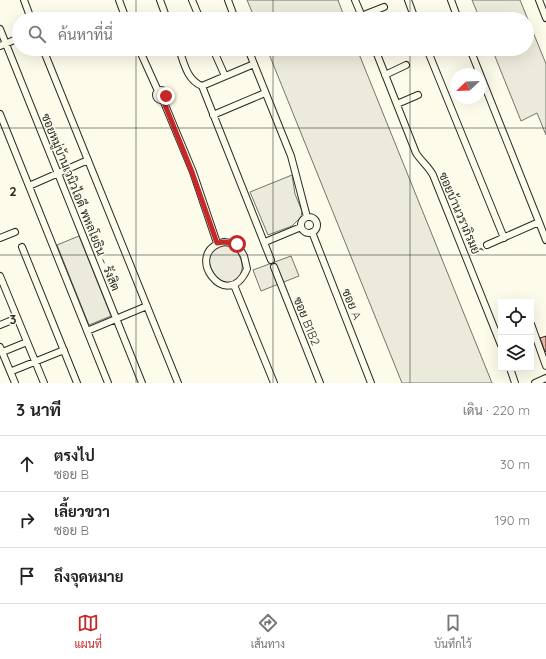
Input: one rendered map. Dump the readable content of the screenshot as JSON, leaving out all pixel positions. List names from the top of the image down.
{
  "streets": {
    "street": [
      "ซอยหมู่บ้านเวนิวไอดี พหลโยธิน – รังสิต",
      "ซอยบ้านวราภิรมย์",
      "ซอย A",
      "ซอย B1B2"
    ]
  },
  "north": "bottom left",
  "page": {
    "search": "ค้นหาที่นี่",
    "heading": ["3 นาที", "เดิน · 220 m"],
    "list": [
      ["ตรงไป", "ซอย B", "30 m"],
      ["เลี้ยวขวา", "ซอย B", "190 m"],
      "ถึงจุดหมาย"
    ],
    "nav": ["แผนที่", "เส้นทาง", "บันทึกไว้"]
  },
  "grid": {
    "rows": ["2", "3"]
  }
}
